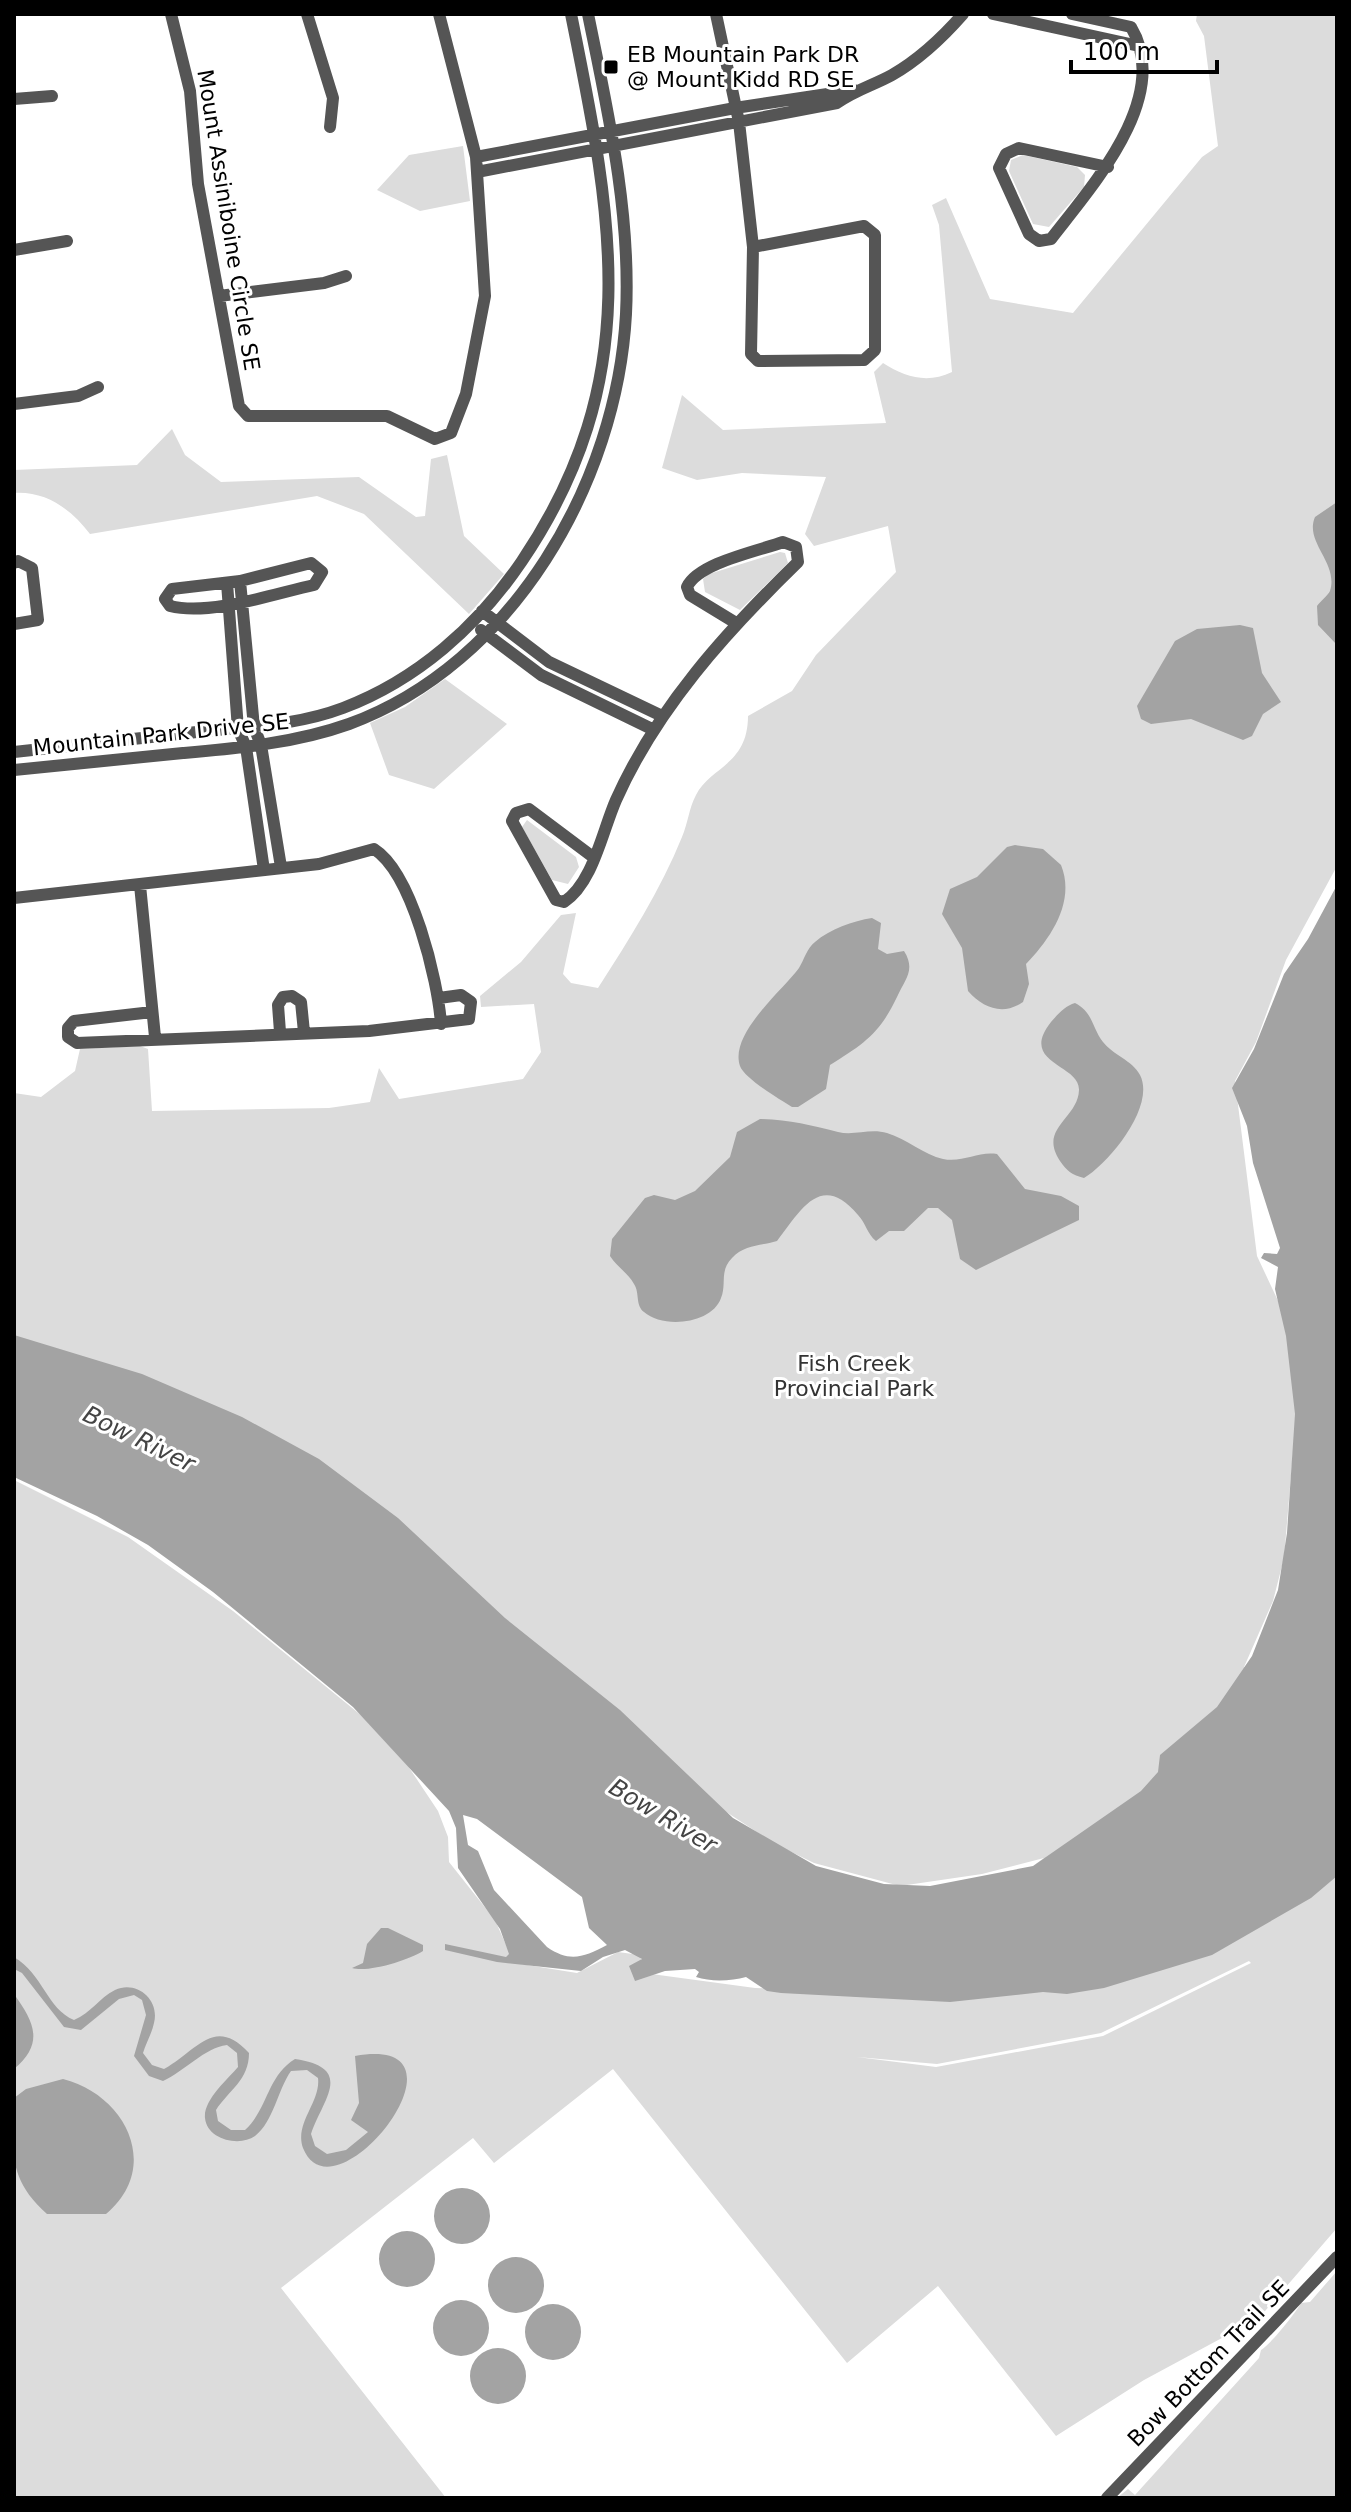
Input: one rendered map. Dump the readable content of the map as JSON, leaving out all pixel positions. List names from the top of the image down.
{
  "streets": {
    "street": ["Mount Assiniboine Circle SE", "Mountain Park Drive SE", "Bow Bottom Trail SE"]
  },
  "water": ["Bow River"],
  "parks": ["Fish Creek Provincial Park"],
  "places": {
    "transit": ["EB Mountain Park DR @ Mount Kidd RD SE"]
  },
  "scale_bar": "100 m"
}
